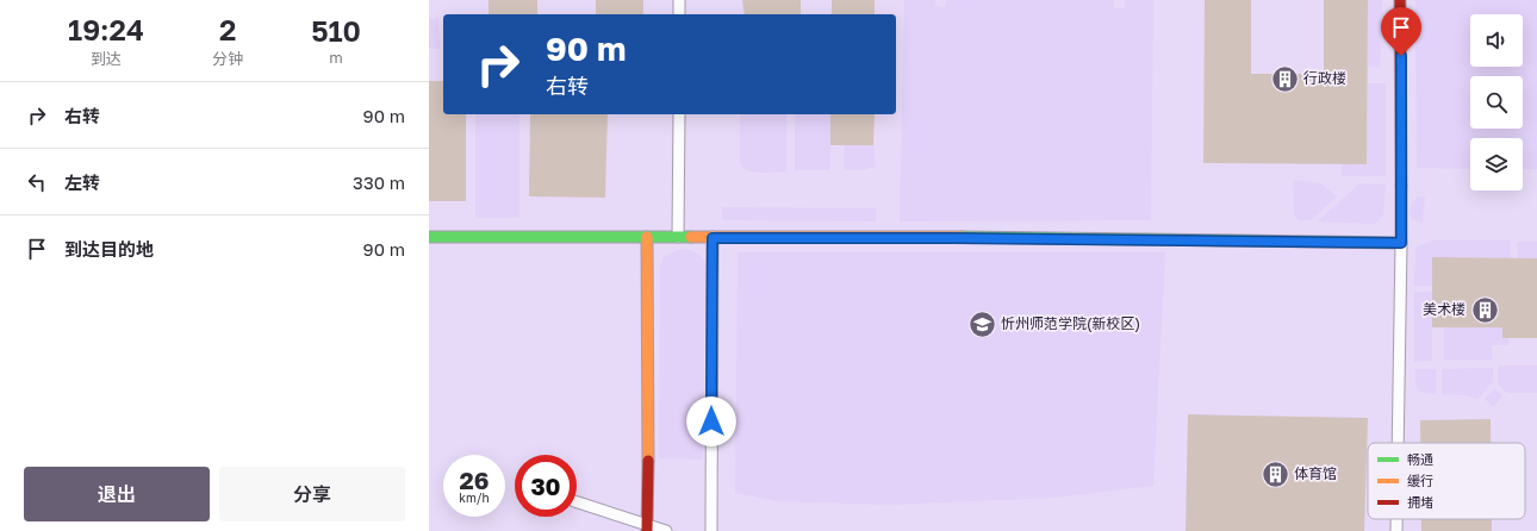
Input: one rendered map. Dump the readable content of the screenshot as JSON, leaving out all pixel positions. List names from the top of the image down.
{
  "places": {
    "building": ["行政楼", "美术楼", "体育馆"],
    "school or university": ["忻州师范学院(新校区)"]
  },
  "legend": ["畅通", "缓行", "拥堵"],
  "page": {
    "eta": [
      "19:24",
      "到达",
      "2",
      "分钟",
      "510",
      "m"
    ],
    "turn": ["90 m", "右转"],
    "list": [
      {
        "name": "右转",
        "value": "90 m"
      },
      {
        "name": "左转",
        "value": "330 m"
      },
      {
        "name": "到达目的地",
        "value": "90 m"
      }
    ],
    "speed": "26 km/h",
    "limit": "30",
    "buttons": ["退出", "分享"]
  }
}
